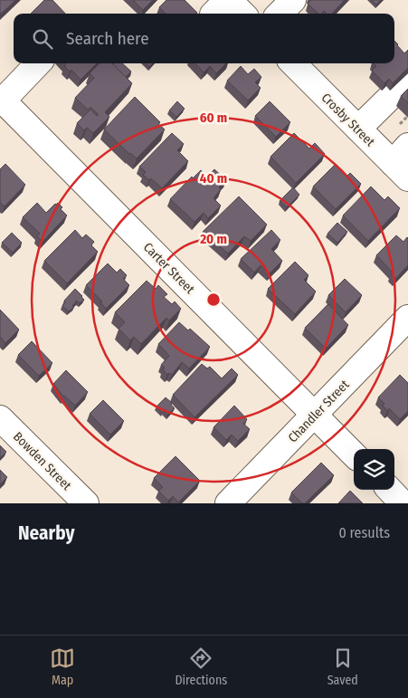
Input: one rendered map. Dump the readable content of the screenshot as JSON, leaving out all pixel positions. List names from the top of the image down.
{
  "streets": {
    "street": [
      "Crosby Street",
      "Carter Street",
      "Chandler Street",
      "Bowden Street"
    ]
  },
  "crossings": [
    ["Carter Street", "Chandler Street"]
  ],
  "page": {
    "search": "Search here",
    "heading": ["Nearby", "0 results"],
    "nav": ["Map", "Directions", "Saved"]
  },
  "rings": ["60 m", "40 m", "20 m"]
}
